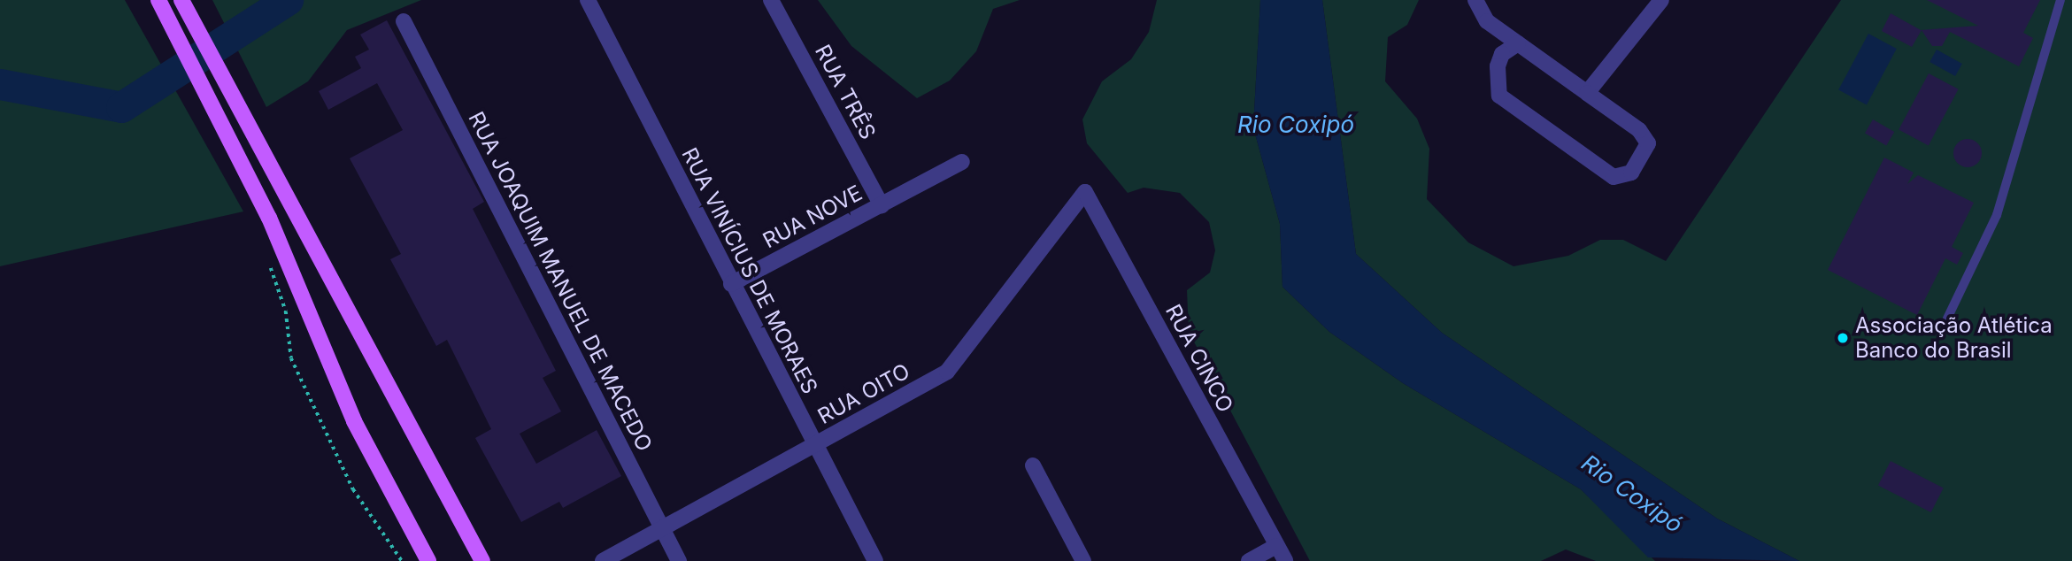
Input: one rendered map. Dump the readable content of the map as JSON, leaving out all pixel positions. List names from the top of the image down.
{
  "streets": {
    "street": [
      "RUA TRÊS",
      "RUA NOVE",
      "RUA VINÍCIUS DE MORAES",
      "RUA JOAQUIM MANUEL DE MACEDO",
      "RUA CINCO",
      "RUA OITO"
    ]
  },
  "crossings": [
    ["RUA TRÊS", "RUA NOVE"],
    ["RUA NOVE", "RUA VINÍCIUS DE MORAES"],
    ["RUA VINÍCIUS DE MORAES", "RUA OITO"],
    ["RUA JOAQUIM MANUEL DE MACEDO", "RUA OITO"],
    ["RUA CINCO", "RUA OITO"]
  ],
  "water": ["Rio Coxipó"],
  "places": ["Associação Atlética Banco do Brasil"]
}
